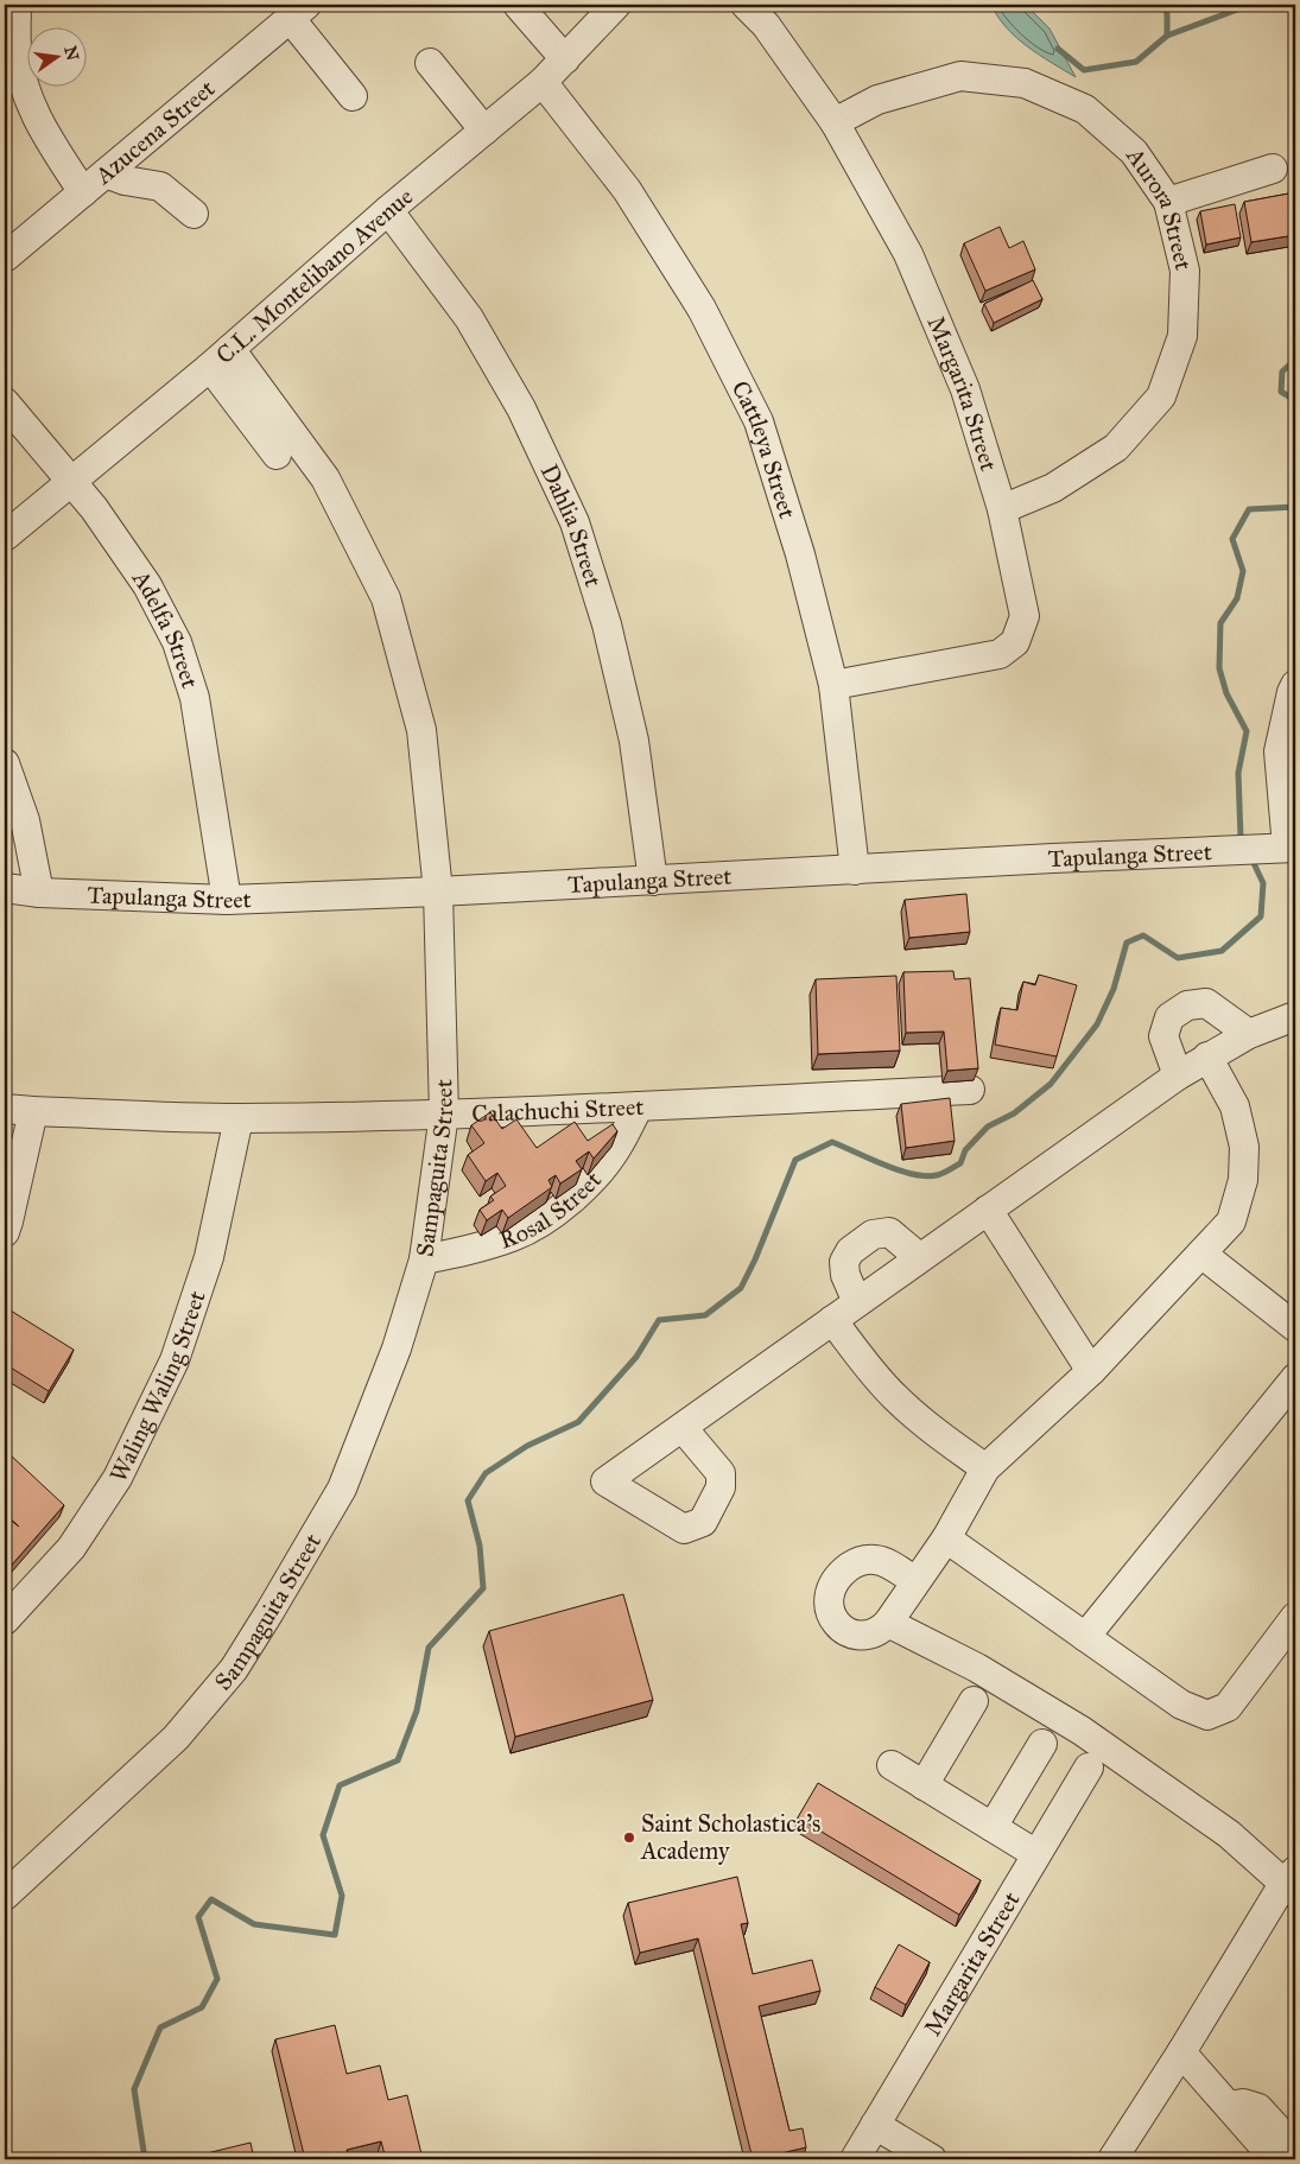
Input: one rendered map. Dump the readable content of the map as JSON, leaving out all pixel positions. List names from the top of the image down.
{
  "streets": {
    "street": [
      "Azucena Street",
      "Aurora Street",
      "C.L. Montelibano Avenue",
      "Margarita Street",
      "Cattleya Street",
      "Dahlia Street",
      "Adelfa Street",
      "Tapulanga Street",
      "Calachuchi Street",
      "Sampaguita Street",
      "Rosal Street",
      "Waling Waling Street"
    ]
  },
  "crossings": [
    ["Aurora Street", "Margarita Street"],
    ["C.L. Montelibano Avenue", "Cattleya Street"],
    ["C.L. Montelibano Avenue", "Dahlia Street"],
    ["C.L. Montelibano Avenue", "Adelfa Street"],
    ["C.L. Montelibano Avenue", "Sampaguita Street"],
    ["Margarita Street", "Cattleya Street"],
    ["Cattleya Street", "Tapulanga Street"],
    ["Dahlia Street", "Tapulanga Street"],
    ["Adelfa Street", "Tapulanga Street"],
    ["Tapulanga Street", "Sampaguita Street"],
    ["Calachuchi Street", "Sampaguita Street"],
    ["Calachuchi Street", "Rosal Street"],
    ["Calachuchi Street", "Waling Waling Street"],
    ["Sampaguita Street", "Rosal Street"]
  ],
  "places": ["Saint Scholastica's Academy"],
  "north": "right"
}
